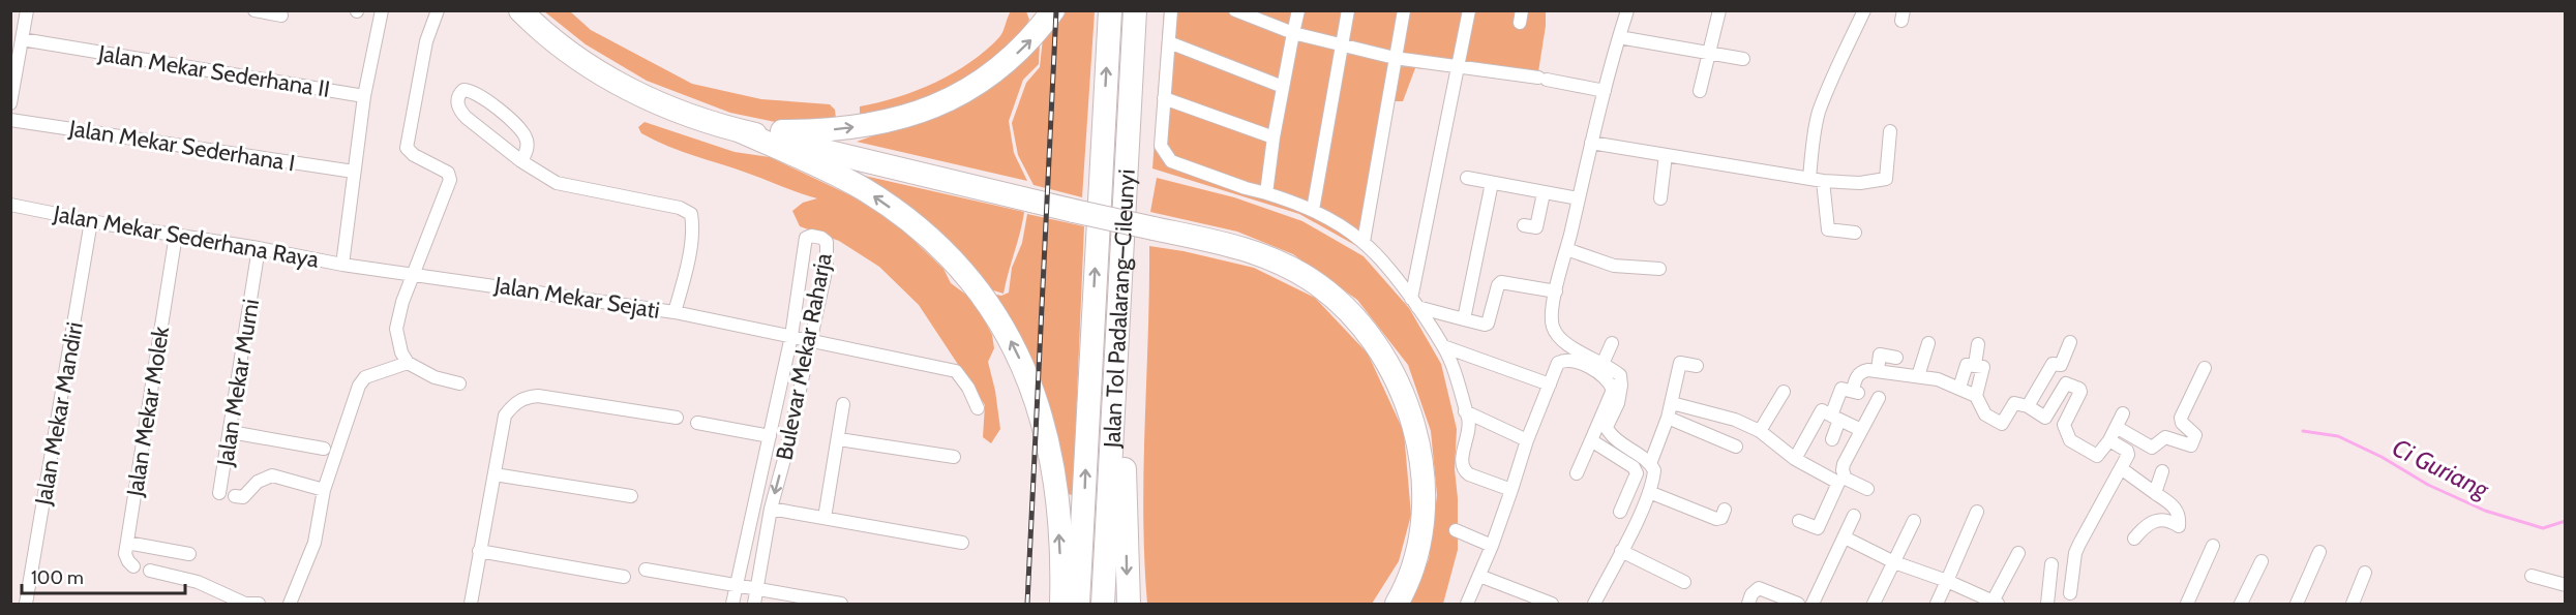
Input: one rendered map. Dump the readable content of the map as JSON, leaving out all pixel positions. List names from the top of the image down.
{
  "streets": {
    "highway": ["Jalan Tol Padalarang–Cileunyi"],
    "street": [
      "Jalan Mekar Sederhana II",
      "Jalan Mekar Sederhana I",
      "Jalan Mekar Sederhana Raya",
      "Jalan Mekar Sejati",
      "Bulevar Mekar Raharja",
      "Jalan Mekar Murni",
      "Jalan Mekar Molek",
      "Jalan Mekar Mandiri"
    ]
  },
  "crossings": [
    ["Jalan Mekar Sederhana II", "Jalan Mekar Sederhana Raya"],
    ["Jalan Mekar Sederhana I", "Jalan Mekar Sederhana Raya"],
    ["Jalan Mekar Sederhana Raya", "Jalan Mekar Sejati"],
    ["Jalan Mekar Sederhana Raya", "Jalan Mekar Murni"],
    ["Jalan Mekar Sederhana Raya", "Jalan Mekar Molek"],
    ["Jalan Mekar Sederhana Raya", "Jalan Mekar Mandiri"],
    ["Jalan Mekar Sejati", "Bulevar Mekar Raharja"]
  ],
  "water": ["Ci Guriang"],
  "scale_bar": "100 m"
}
